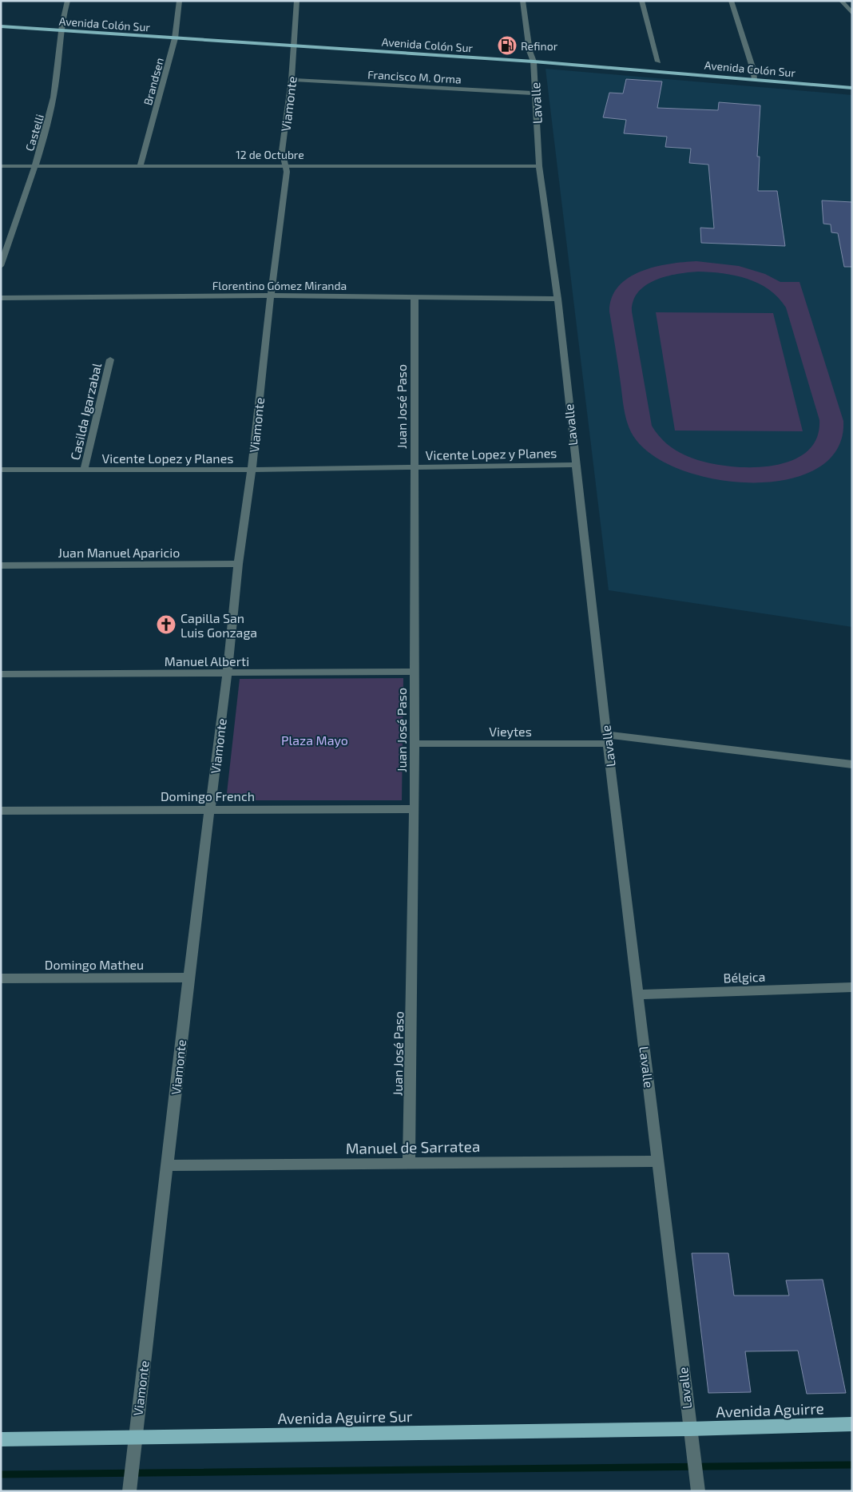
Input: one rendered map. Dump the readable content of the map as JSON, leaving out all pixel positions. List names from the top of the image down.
{
  "streets": {
    "main road": ["Avenida Colón Sur", "Avenida Aguirre", "Avenida Aguirre Sur"],
    "street": [
      "Francisco M. Orma",
      "Brandsen",
      "Lavalle",
      "Viamonte",
      "Castelli",
      "12 de Octubre",
      "Florentino Gómez Miranda",
      "Juan José Paso",
      "Casilda Igarzabal",
      "Vicente Lopez y Planes",
      "Juan Manuel Aparicio",
      "Manuel Alberti",
      "Vieytes",
      "Domingo French",
      "Domingo Matheu",
      "Bélgica",
      "Manuel de Sarratea"
    ]
  },
  "crossings": [
    ["Avenida Colón Sur", "Brandsen"],
    ["Avenida Colón Sur", "Lavalle"],
    ["Avenida Colón Sur", "Viamonte"],
    ["Avenida Colón Sur", "Castelli"],
    ["Francisco M. Orma", "Lavalle"],
    ["Francisco M. Orma", "Viamonte"],
    ["Brandsen", "12 de Octubre"],
    ["Lavalle", "12 de Octubre"],
    ["Lavalle", "Florentino Gómez Miranda"],
    ["Lavalle", "Vicente Lopez y Planes"],
    ["Lavalle", "Vieytes"],
    ["Lavalle", "Bélgica"],
    ["Lavalle", "Manuel de Sarratea"],
    ["Lavalle", "Avenida Aguirre"],
    ["Lavalle", "Avenida Aguirre Sur"],
    ["Viamonte", "12 de Octubre"],
    ["Viamonte", "Florentino Gómez Miranda"],
    ["Viamonte", "Vicente Lopez y Planes"],
    ["Viamonte", "Juan Manuel Aparicio"],
    ["Viamonte", "Manuel Alberti"],
    ["Viamonte", "Domingo French"],
    ["Viamonte", "Domingo Matheu"],
    ["Viamonte", "Manuel de Sarratea"],
    ["Viamonte", "Avenida Aguirre Sur"],
    ["Castelli", "12 de Octubre"],
    ["Florentino Gómez Miranda", "Juan José Paso"],
    ["Juan José Paso", "Vicente Lopez y Planes"],
    ["Juan José Paso", "Manuel Alberti"],
    ["Juan José Paso", "Vieytes"],
    ["Juan José Paso", "Domingo French"],
    ["Juan José Paso", "Manuel de Sarratea"],
    ["Casilda Igarzabal", "Vicente Lopez y Planes"],
    ["Avenida Aguirre", "Avenida Aguirre Sur"]
  ],
  "parks": ["Plaza Mayo"],
  "places": {
    "fuel station": ["Refinor"],
    "church": ["Capilla San Luis Gonzaga"]
  }
}
